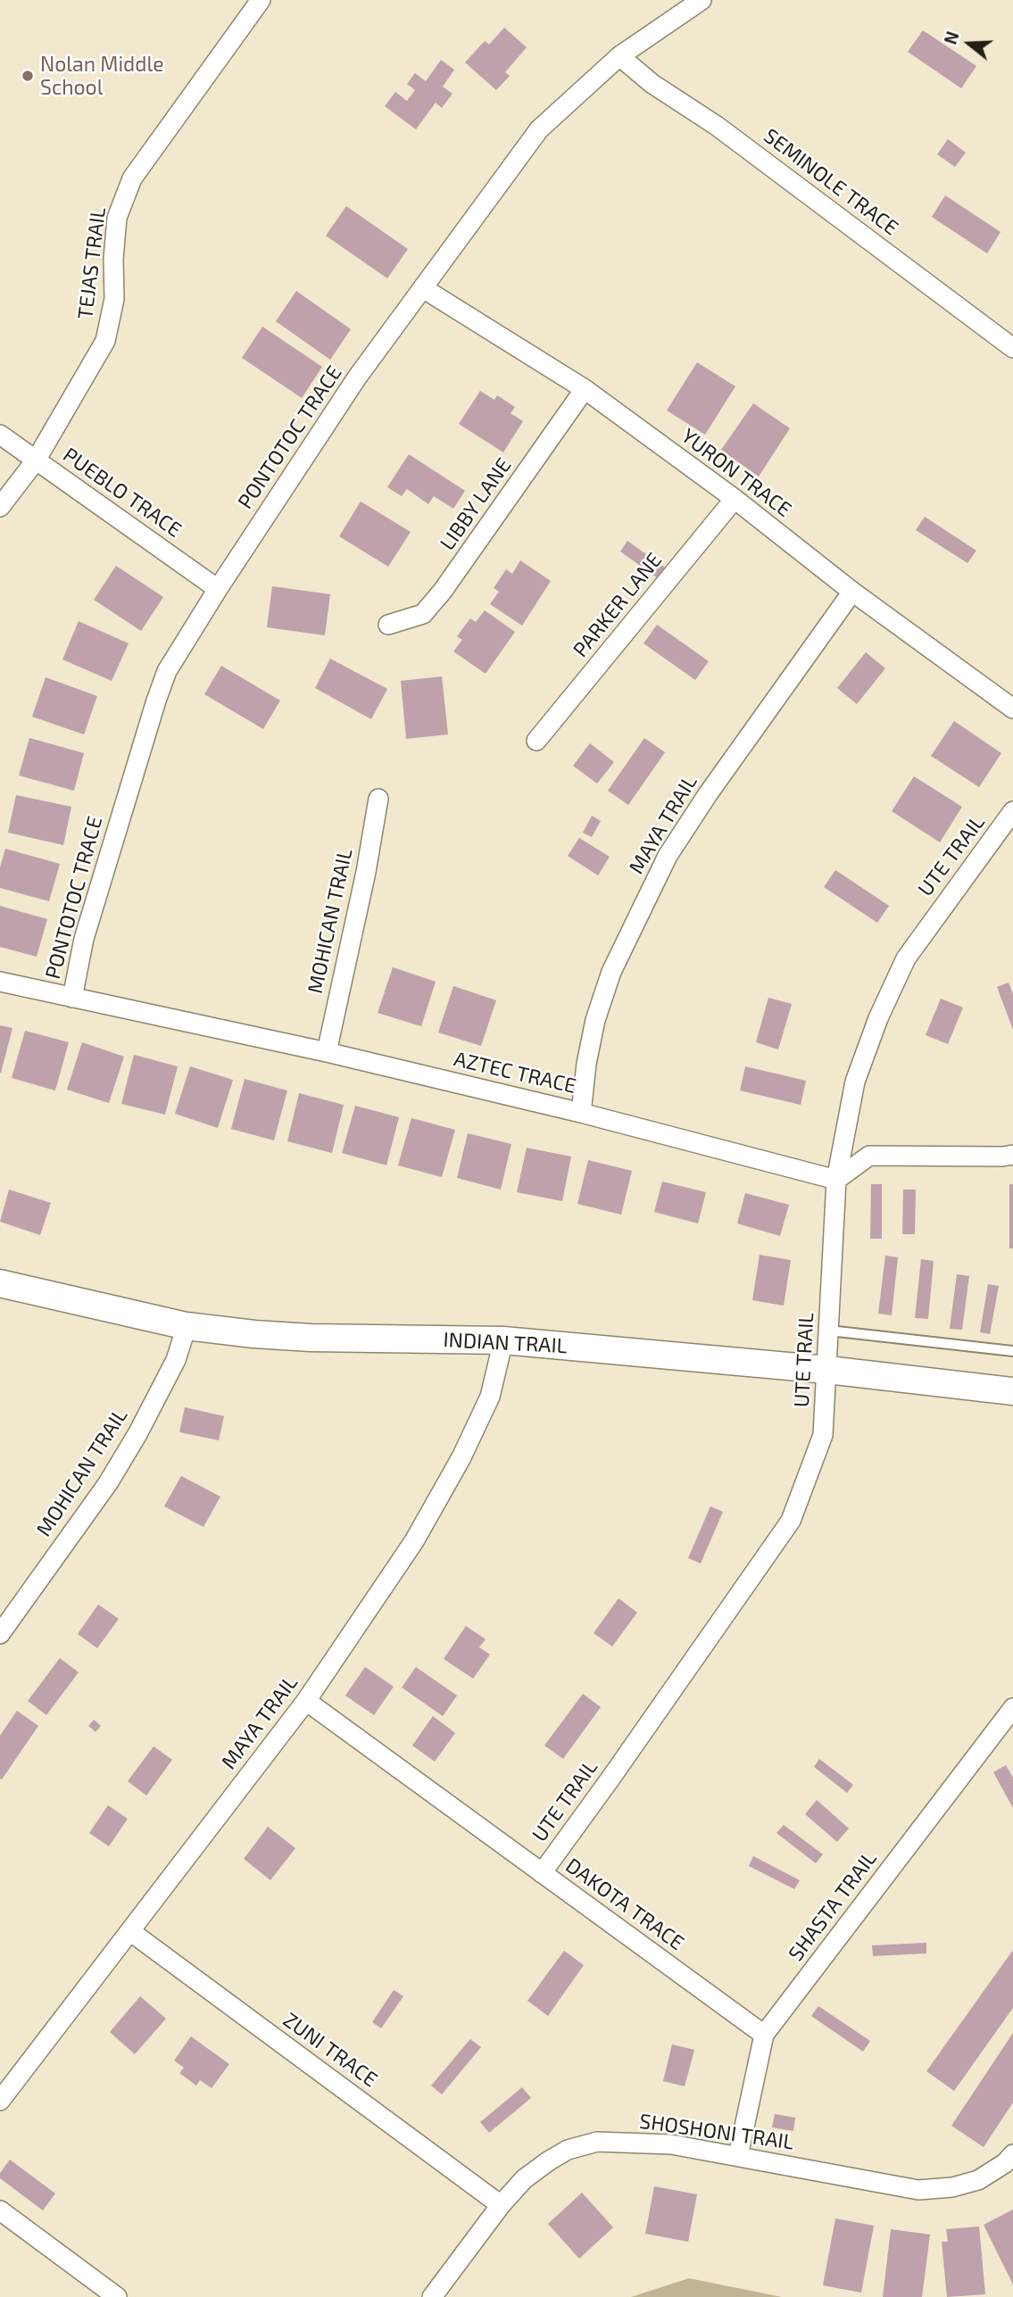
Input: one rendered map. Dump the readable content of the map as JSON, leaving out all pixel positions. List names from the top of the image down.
{
  "streets": {
    "street": [
      "SEMINOLE TRACE",
      "TEJAS TRAIL",
      "PONTOTOC TRACE",
      "YURON TRACE",
      "PUEBLO TRACE",
      "LIBBY LANE",
      "PARKER LANE",
      "MAYA TRAIL",
      "UTE TRAIL",
      "MOHICAN TRAIL",
      "AZTEC TRACE",
      "INDIAN TRAIL",
      "DAKOTA TRACE",
      "SHASTA TRAIL",
      "ZUNI TRACE",
      "SHOSHONI TRAIL"
    ]
  },
  "crossings": [
    ["SEMINOLE TRACE", "PONTOTOC TRACE"],
    ["TEJAS TRAIL", "PUEBLO TRACE"],
    ["PONTOTOC TRACE", "YURON TRACE"],
    ["PONTOTOC TRACE", "PUEBLO TRACE"],
    ["PONTOTOC TRACE", "AZTEC TRACE"],
    ["YURON TRACE", "LIBBY LANE"],
    ["YURON TRACE", "PARKER LANE"],
    ["YURON TRACE", "MAYA TRAIL"],
    ["MAYA TRAIL", "AZTEC TRACE"],
    ["MAYA TRAIL", "INDIAN TRAIL"],
    ["MAYA TRAIL", "DAKOTA TRACE"],
    ["MAYA TRAIL", "ZUNI TRACE"],
    ["UTE TRAIL", "AZTEC TRACE"],
    ["UTE TRAIL", "INDIAN TRAIL"],
    ["UTE TRAIL", "DAKOTA TRACE"],
    ["MOHICAN TRAIL", "AZTEC TRACE"],
    ["MOHICAN TRAIL", "INDIAN TRAIL"],
    ["DAKOTA TRACE", "SHASTA TRAIL"],
    ["SHASTA TRAIL", "SHOSHONI TRAIL"],
    ["ZUNI TRACE", "SHOSHONI TRAIL"]
  ],
  "places": ["Nolan Middle School"],
  "north": "left"
}
